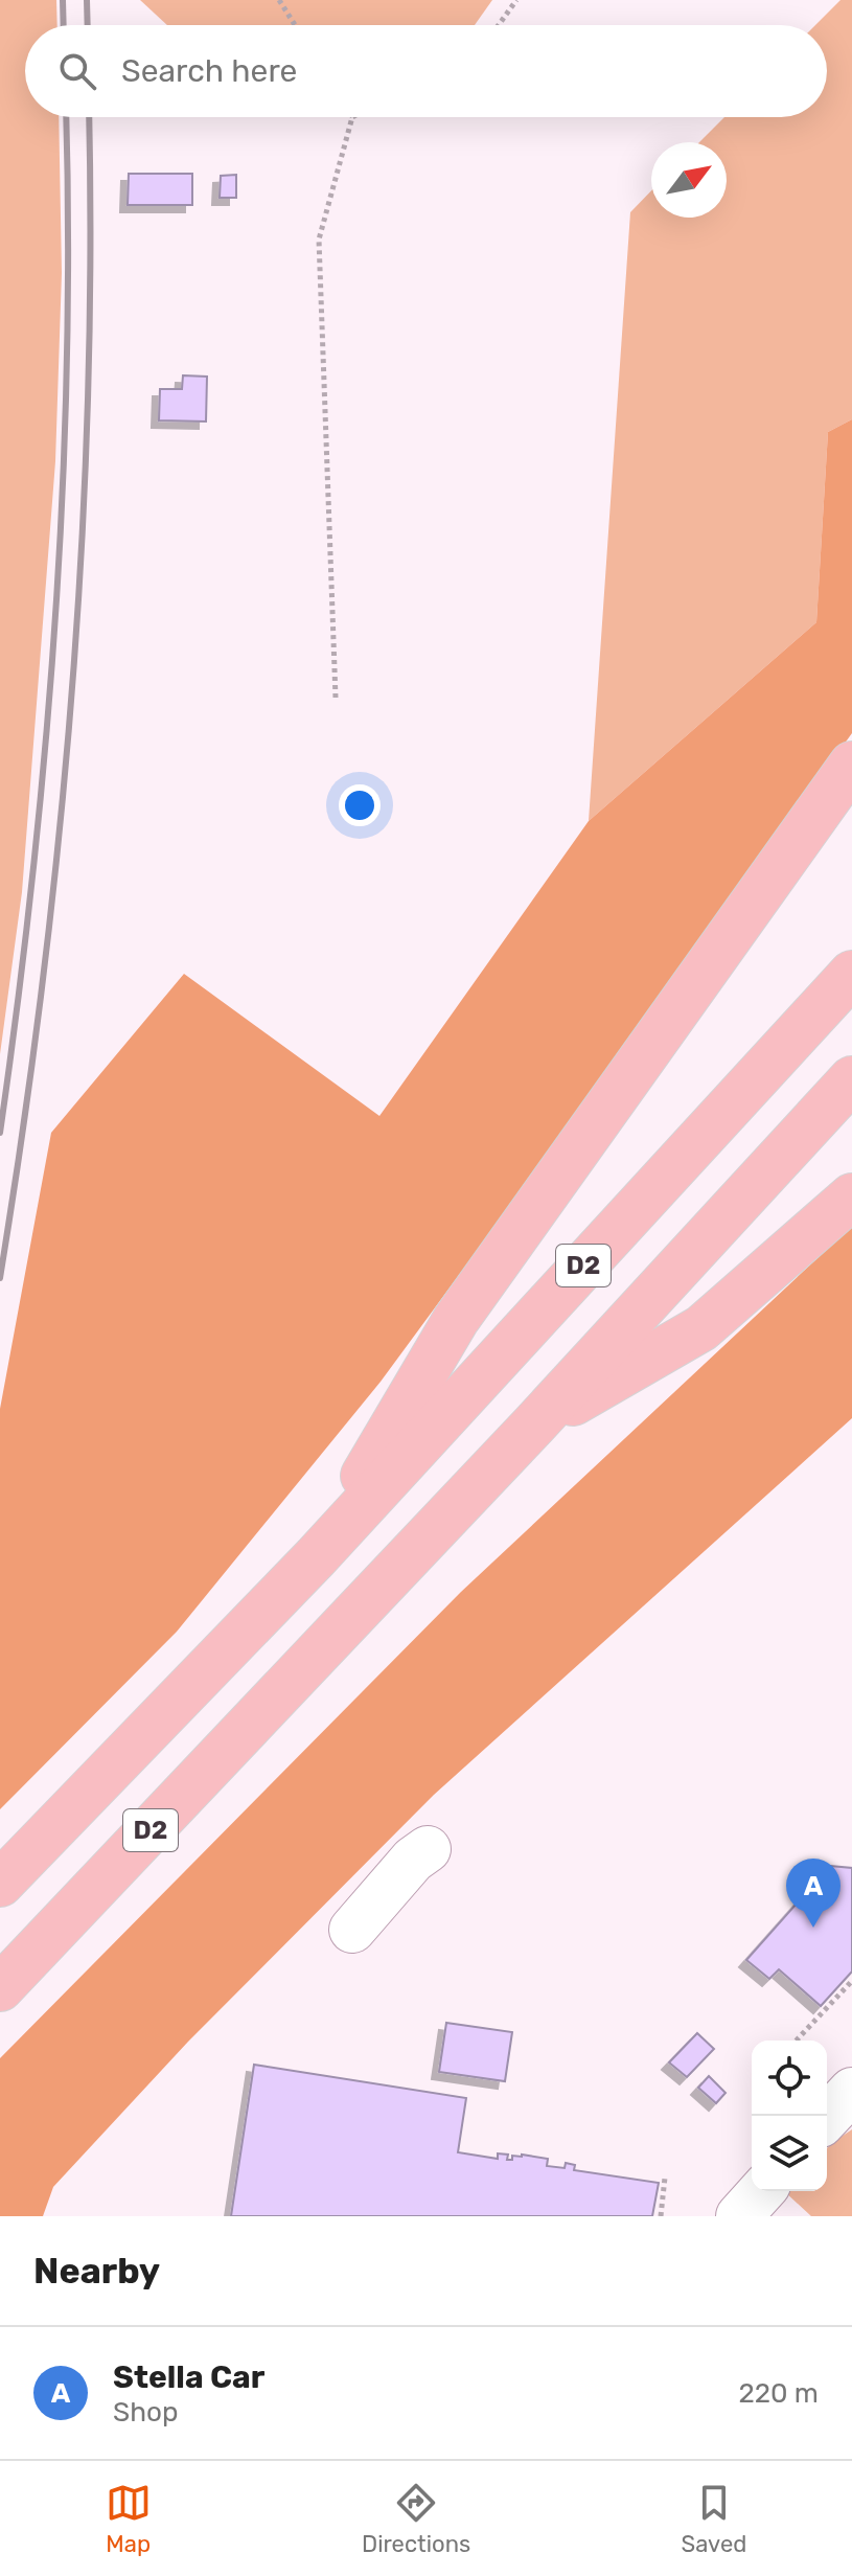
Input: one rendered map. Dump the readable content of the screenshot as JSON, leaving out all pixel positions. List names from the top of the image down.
{
  "streets": {
    "highway": ["D2"]
  },
  "north": "top right",
  "page": {
    "search": "Search here",
    "pins": "A",
    "heading": "Nearby",
    "list": [
      {
        "mark": "A",
        "name": "Stella Car",
        "note": "Shop",
        "value": "220 m"
      }
    ],
    "nav": ["Map", "Directions", "Saved"]
  }
}
